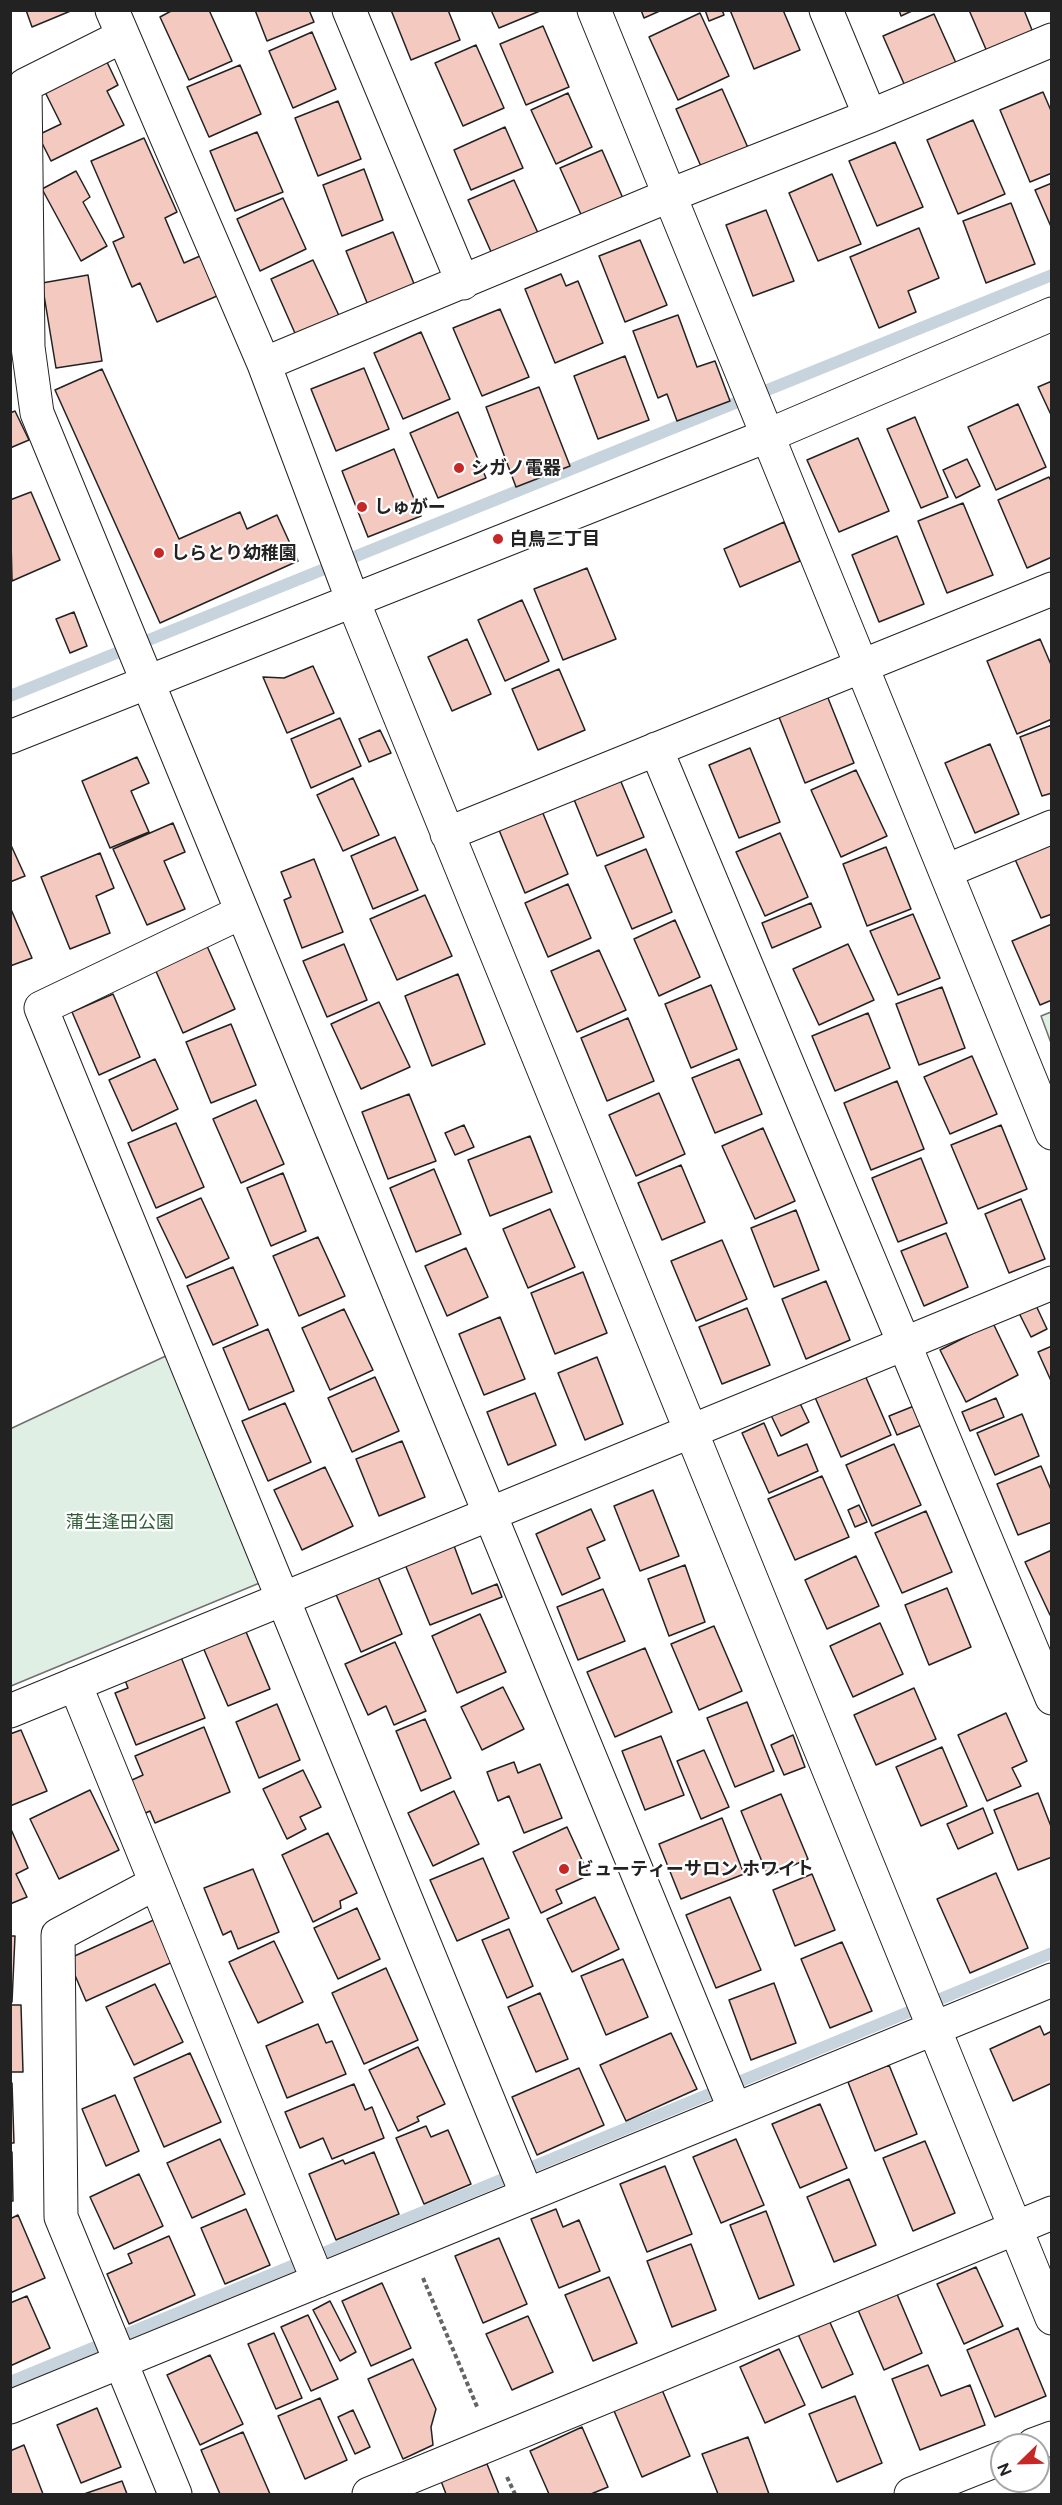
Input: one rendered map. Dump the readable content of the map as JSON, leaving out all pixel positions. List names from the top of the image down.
{
  "parks": ["蒲生逢田公園"],
  "places": [
    "シガノ電器",
    "しゅがー",
    "白鳥二丁目",
    "しらとり幼稚園",
    "ビューティーサロン ホワイト"
  ],
  "north": "bottom left"
}
